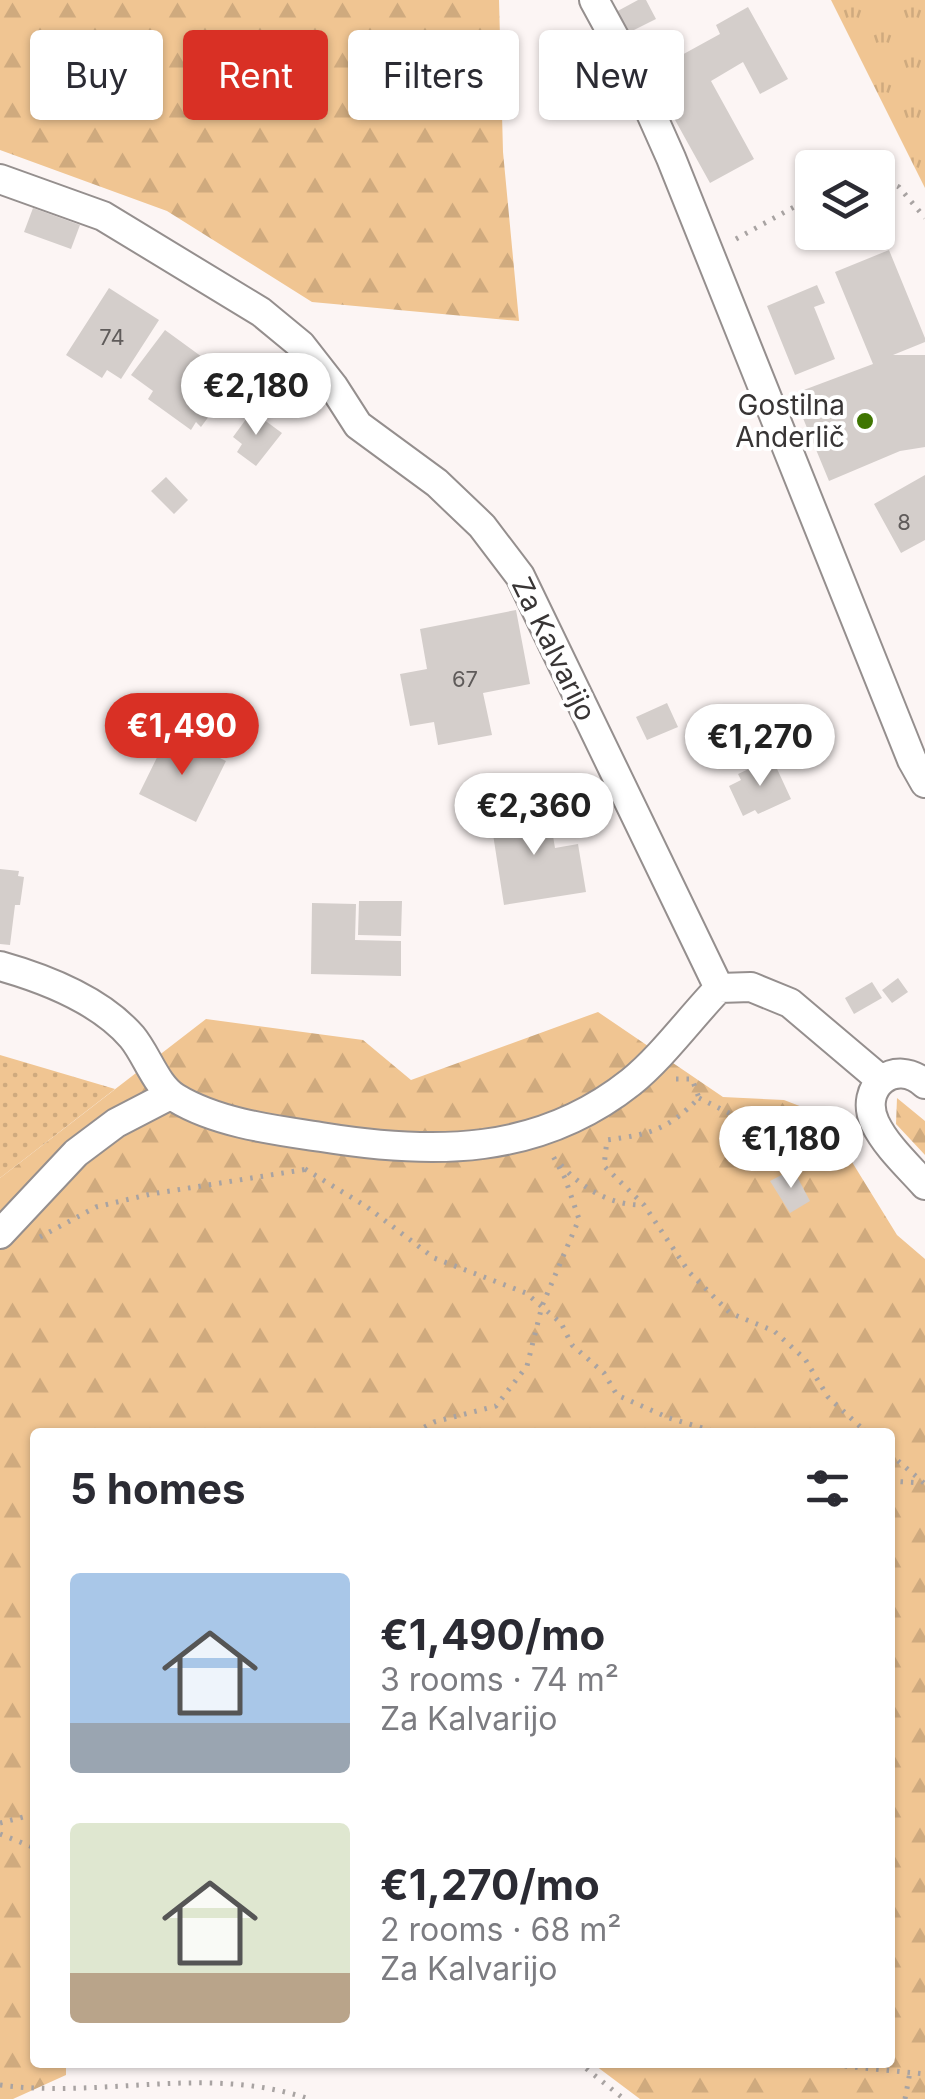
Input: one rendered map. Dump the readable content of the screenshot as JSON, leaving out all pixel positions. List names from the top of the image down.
{
  "streets": {
    "street": ["Za Kalvarijo"]
  },
  "places": ["Gostilna Anderlič"],
  "house_numbers": ["74", "8", "67"],
  "page": {
    "chip": [
      "Buy",
      "Rent",
      "Filters",
      "New"
    ],
    "price": [
      "€2,180",
      "€1,490",
      "€1,270",
      "€2,360",
      "€1,180"
    ],
    "heading": "5 homes",
    "list": [
      {
        "name": "€1,490/mo",
        "note": "3 rooms · 74 m² · Za Kalvarijo"
      },
      {
        "name": "€1,270/mo",
        "note": "2 rooms · 68 m² · Za Kalvarijo"
      }
    ]
  }
}
